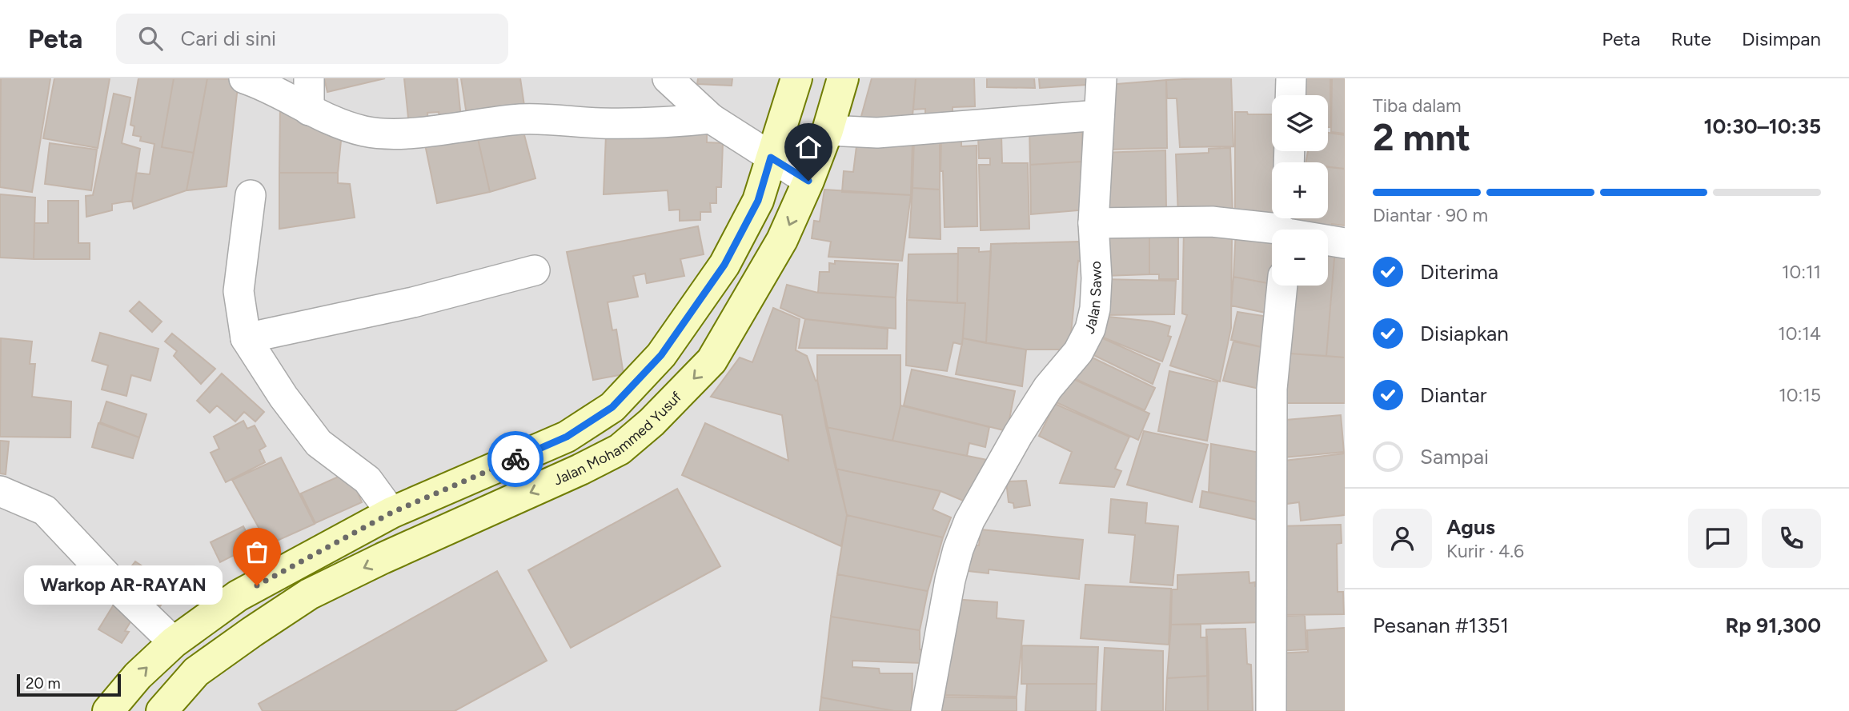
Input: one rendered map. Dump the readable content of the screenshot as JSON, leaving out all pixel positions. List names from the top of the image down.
{
  "streets": {
    "main road": ["Jalan Mohammed Yusuf"],
    "street": ["Jalan Sawo"]
  },
  "places": ["Warkop AR-RAYAN"],
  "scale_bar": "20 m",
  "page": {
    "header": "Peta",
    "search": "Cari di sini",
    "nav": ["Peta", "Rute", "Disimpan"],
    "heading": ["2 mnt", "Tiba dalam", "10:30–10:35"],
    "panel": [
      "Agus",
      "Kurir · 4.6",
      "Pesanan #1351",
      "Rp 91,300"
    ],
    "map_buttons": ["+", "−"],
    "bar": "Diantar · 90 m",
    "list": [
      ["Diterima", "10:11"],
      ["Disiapkan", "10:14"],
      ["Diantar", "10:15"],
      "Sampai"
    ],
    "bubble": "Warkop AR-RAYAN",
    "scale": "20 m"
  }
}
